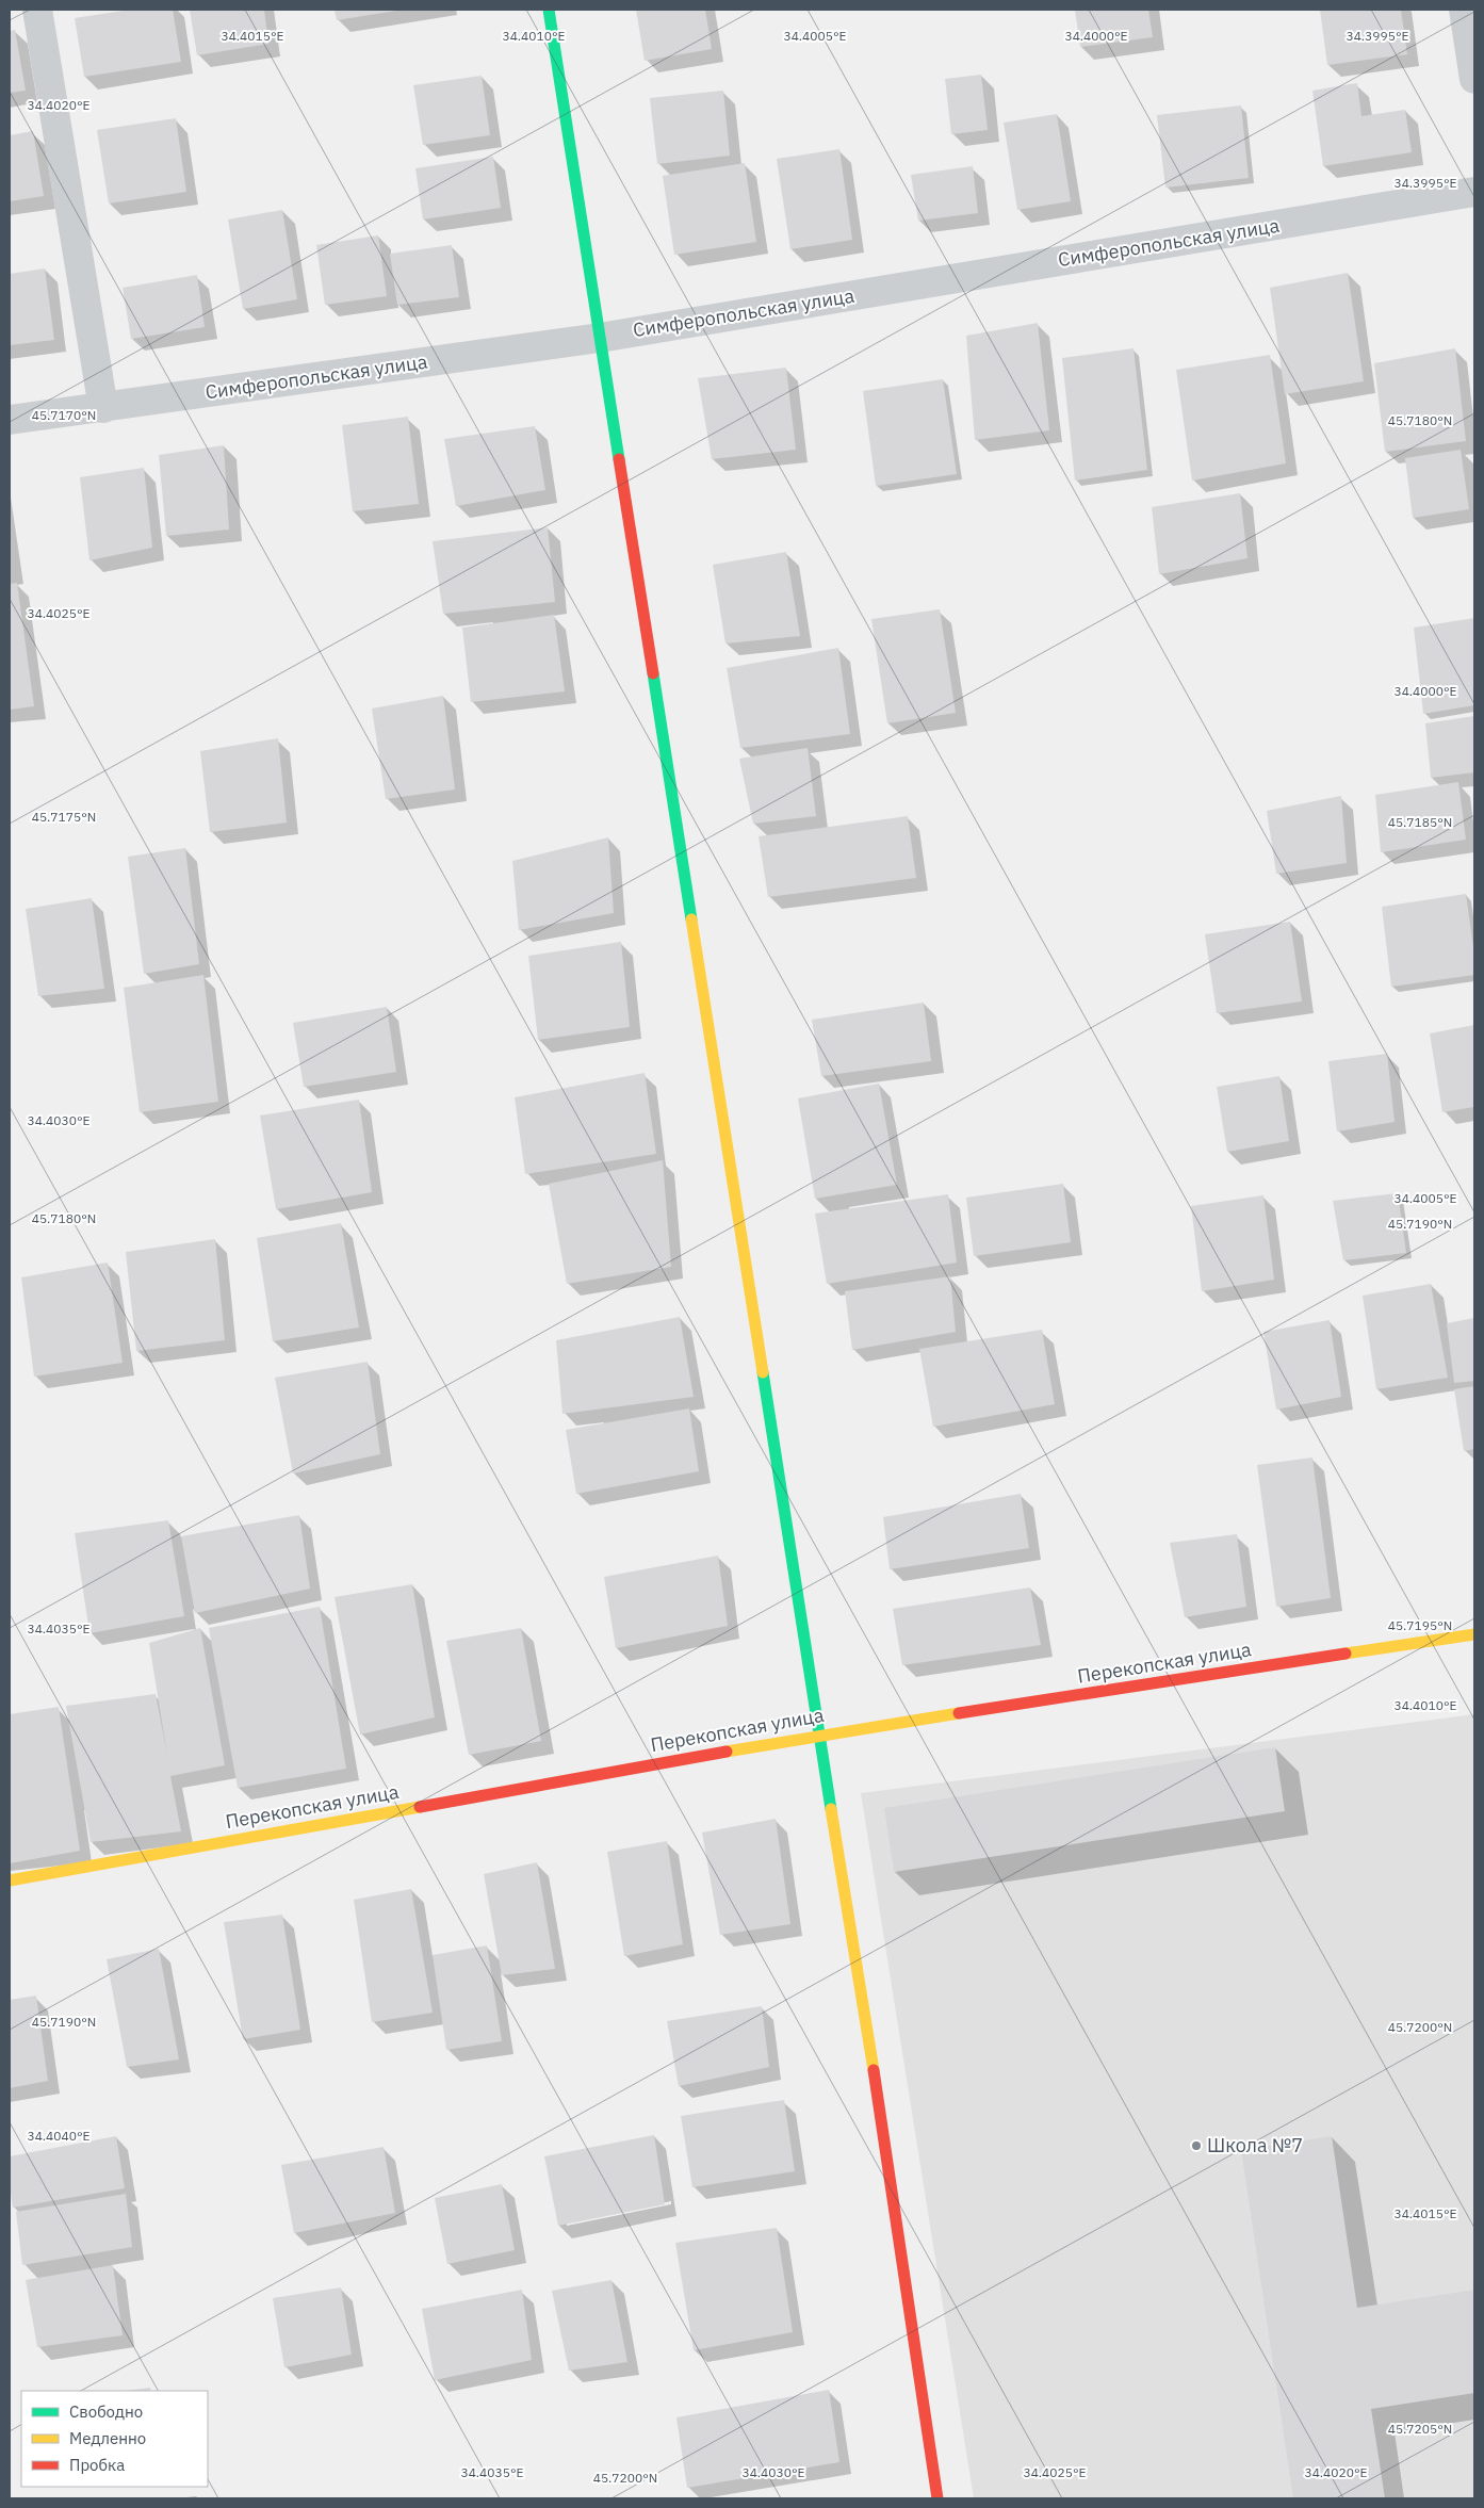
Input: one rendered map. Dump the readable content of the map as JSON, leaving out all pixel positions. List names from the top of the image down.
{
  "streets": {
    "main road": ["Перекопская улица"],
    "street": ["Симферопольская улица"]
  },
  "places": ["Школа №7"],
  "legend": ["Свободно", "Медленно", "Пробка"],
  "coordinates": [
    "34.4015°E",
    "34.4010°E",
    "34.4005°E",
    "34.4000°E",
    "34.3995°E",
    "34.4020°E",
    "45.7170°N",
    "45.7180°N",
    "34.4025°E",
    "45.7175°N",
    "45.7185°N",
    "34.4030°E",
    "45.7190°N",
    "45.7195°N",
    "34.4035°E",
    "45.7200°N",
    "34.4040°E",
    "45.7205°N"
  ]
}
